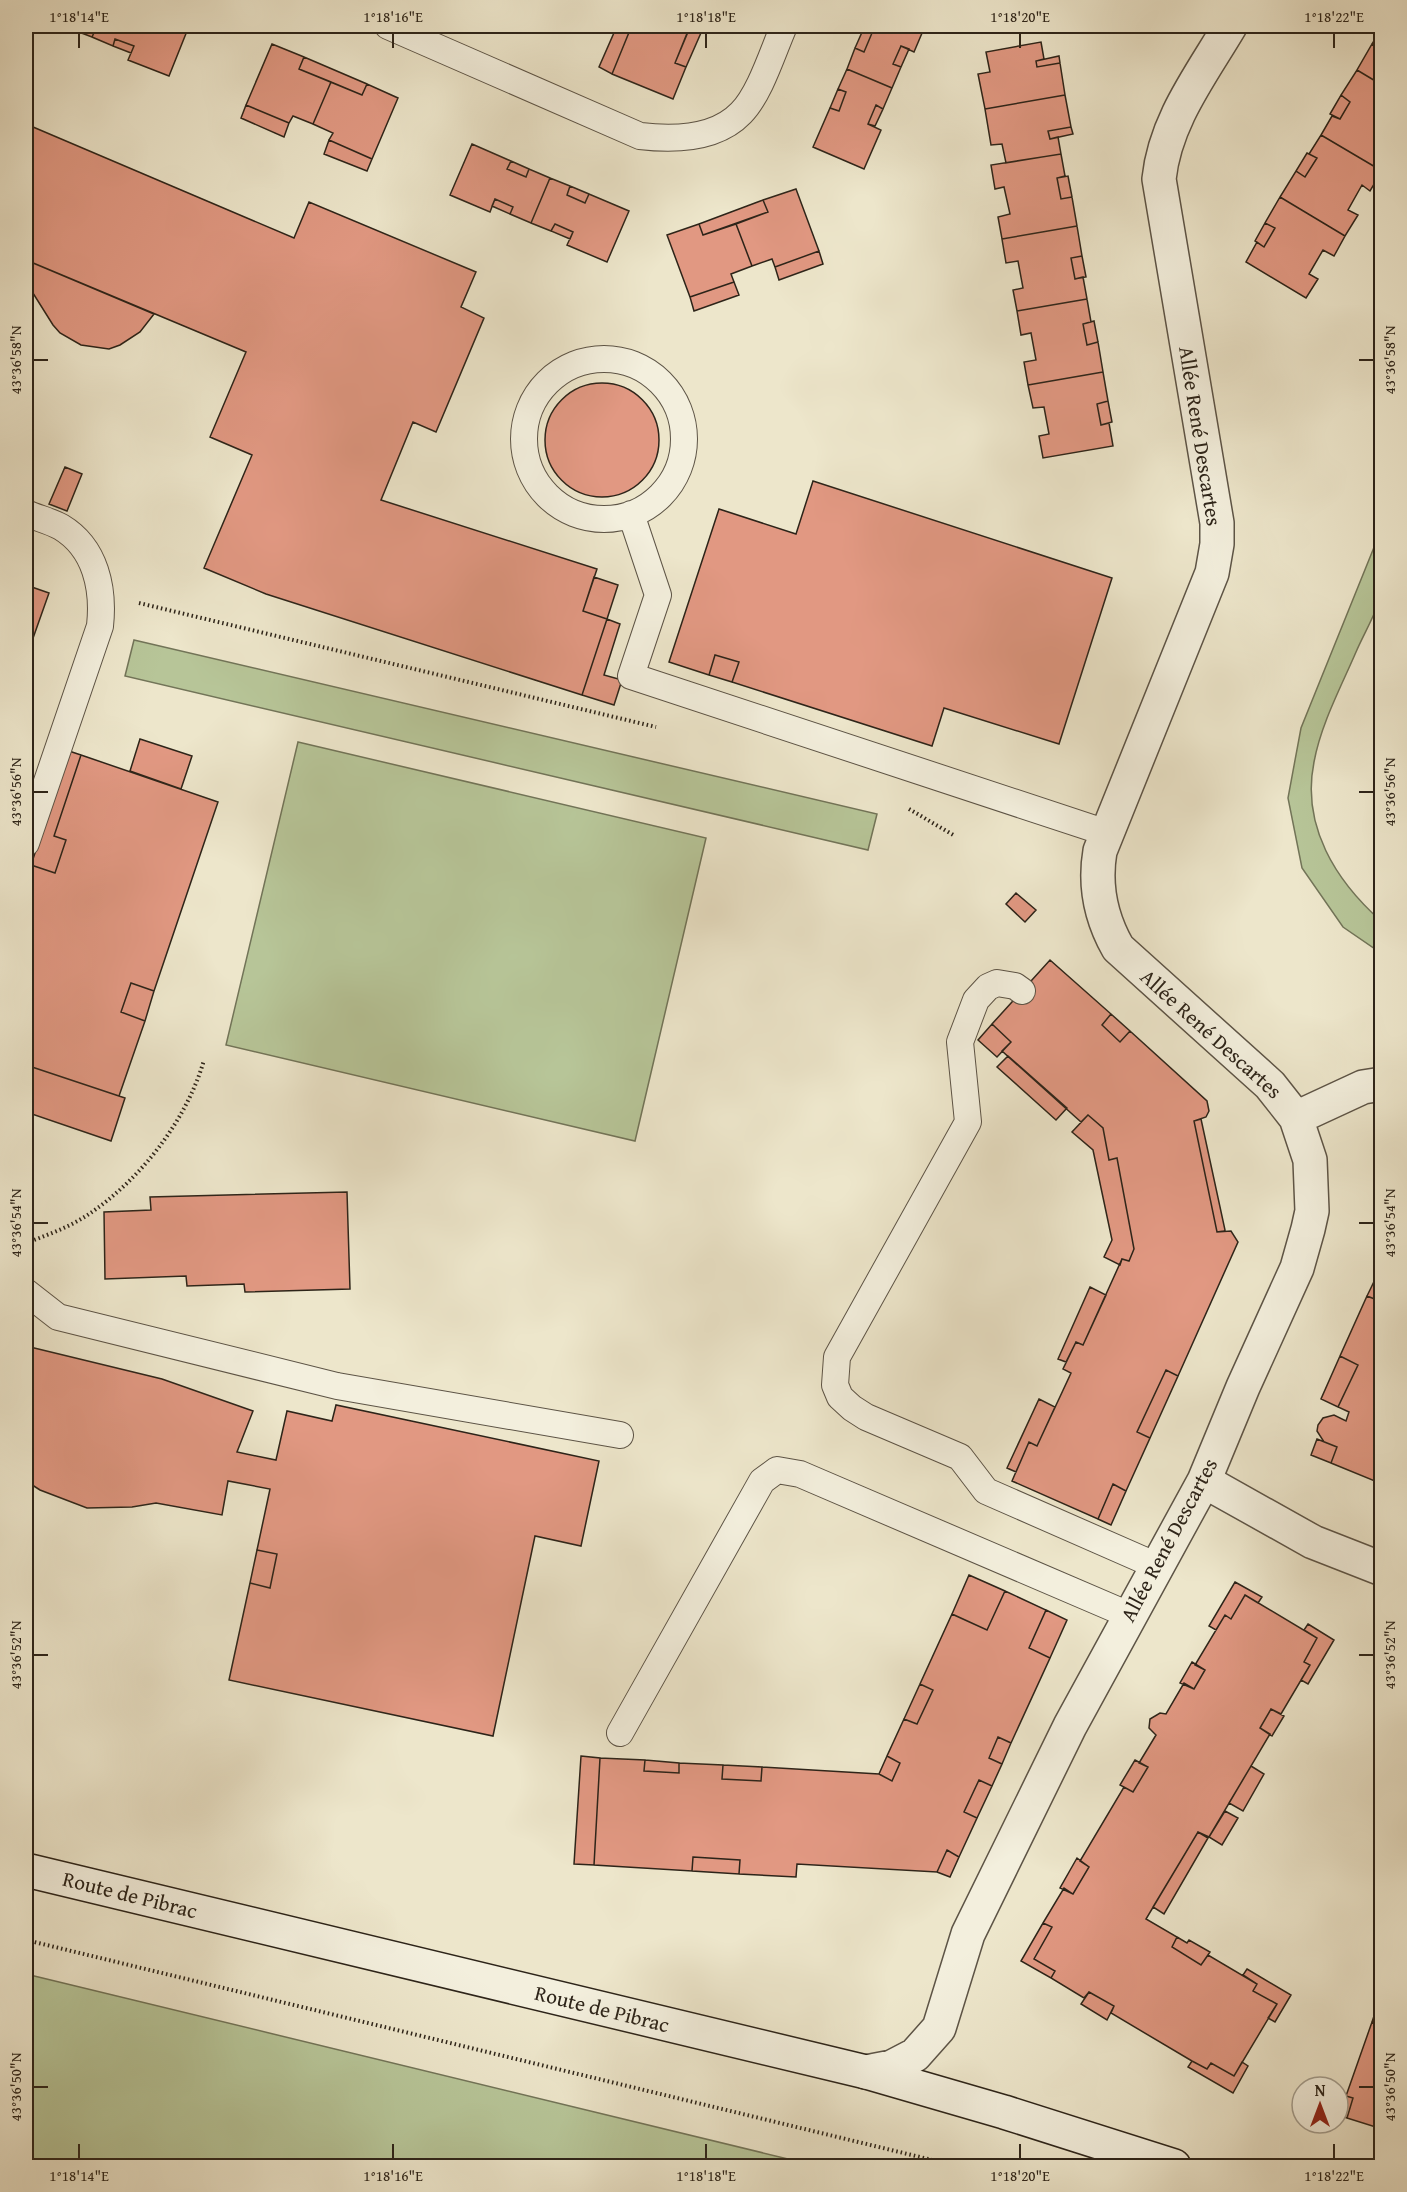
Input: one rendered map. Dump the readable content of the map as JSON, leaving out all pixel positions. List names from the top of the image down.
{
  "streets": {
    "street": ["Allée René Descartes", "Route de Pibrac"]
  },
  "crossings": [
    ["Allée René Descartes", "Route de Pibrac"]
  ],
  "north": "top",
  "coordinates": [
    "1°18'14\"E",
    "1°18'16\"E",
    "1°18'18\"E",
    "1°18'20\"E",
    "1°18'22\"E",
    "43°36'58\"N",
    "43°36'56\"N",
    "43°36'54\"N",
    "43°36'52\"N",
    "43°36'50\"N"
  ]
}
